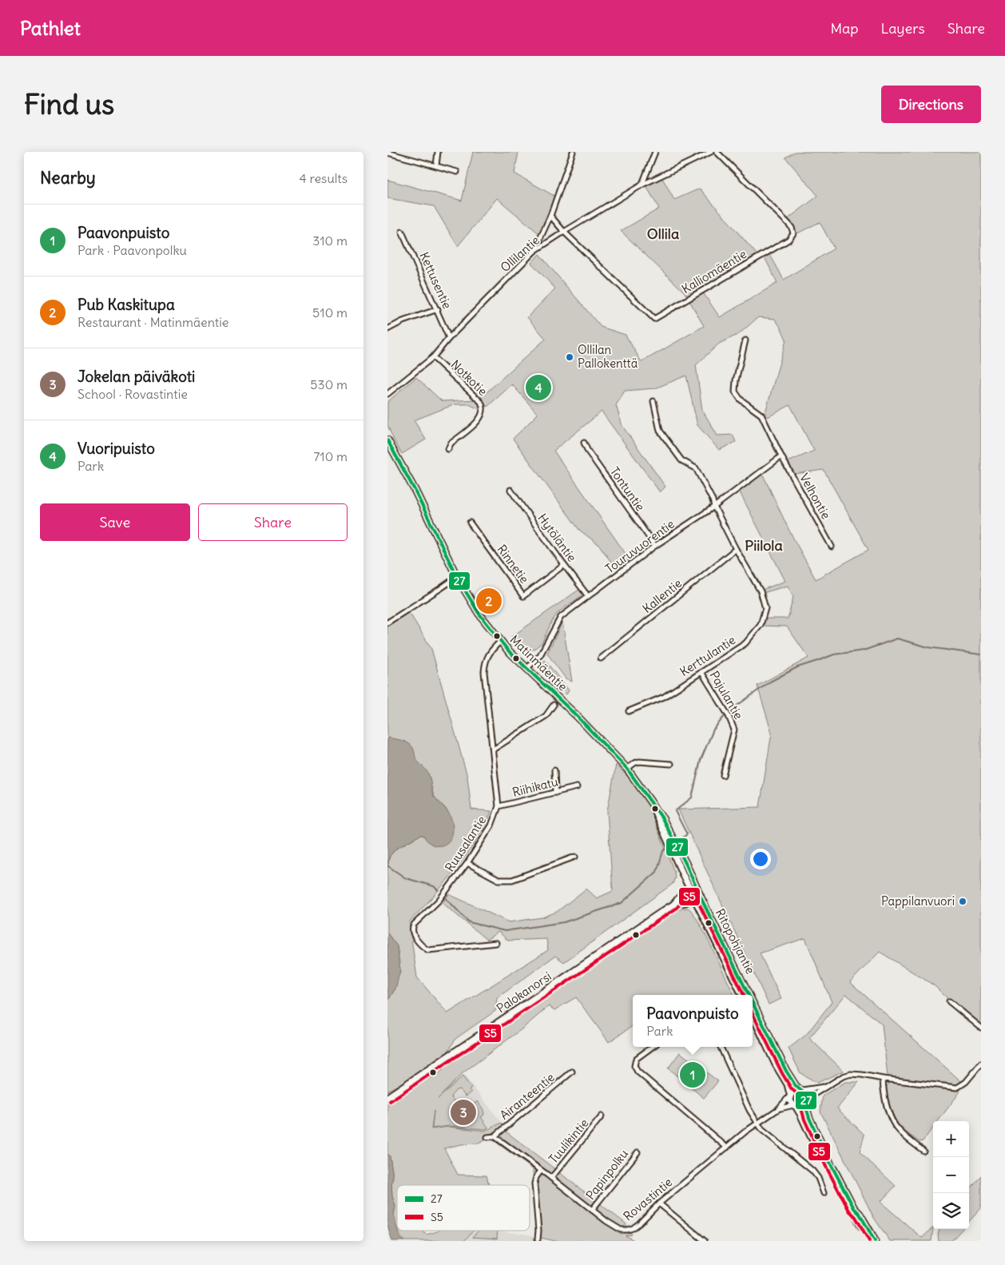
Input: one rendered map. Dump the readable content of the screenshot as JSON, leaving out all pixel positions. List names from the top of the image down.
{
  "streets": {
    "main road": ["Matinmäentie", "Ritopohjantie", "Palokanorsi"],
    "street": [
      "Ollilantie",
      "Kalliomäentie",
      "Kettusentie",
      "Notkotie",
      "Tontuntie",
      "Velhontie",
      "Hytöläntie",
      "Touruvuorentie",
      "Rinnetie",
      "Kallentie",
      "Kerttulantie",
      "Pajulantie",
      "Riihikatu",
      "Ruusalantie",
      "Airanteentie",
      "Tuulikintie",
      "Papinpolku",
      "Rovastintie"
    ]
  },
  "crossings": [
    ["Ollilantie", "Kalliomäentie"],
    ["Ollilantie", "Kettusentie"],
    ["Ollilantie", "Notkotie"],
    ["Tontuntie", "Touruvuorentie"],
    ["Velhontie", "Touruvuorentie"],
    ["Hytöläntie", "Touruvuorentie"],
    ["Hytöläntie", "Rinnetie"],
    ["Touruvuorentie", "Kerttulantie"],
    ["Touruvuorentie", "Matinmäentie"],
    ["Kallentie", "Kerttulantie"],
    ["Kerttulantie", "Pajulantie"],
    ["Matinmäentie", "Ruusalantie"],
    ["Matinmäentie", "Ritopohjantie"],
    ["Matinmäentie", "Palokanorsi"],
    ["Riihikatu", "Ruusalantie"],
    ["Ritopohjantie", "Palokanorsi"],
    ["Ritopohjantie", "Rovastintie"],
    ["Airanteentie", "Rovastintie"],
    ["Tuulikintie", "Rovastintie"],
    ["Papinpolku", "Rovastintie"]
  ],
  "districts": ["Ollila", "Piilola"],
  "places": ["Ollilan Pallokenttä", "Pappilanvuori"],
  "lines": ["transit line 27", "transit line S5"],
  "legend": ["27", "S5"],
  "page": {
    "header": "Pathlet",
    "nav": ["Map", "Layers", "Share"],
    "buttons": [
      "Directions",
      ["Save", "Share"]
    ],
    "title": "Find us",
    "heading": ["Nearby", "4 results"],
    "list": [
      {
        "mark": "1",
        "name": "Paavonpuisto",
        "note": "Park · Paavonpolku",
        "value": "310 m"
      },
      {
        "mark": "2",
        "name": "Pub Kaskitupa",
        "note": "Restaurant · Matinmäentie",
        "value": "510 m"
      },
      {
        "mark": "3",
        "name": "Jokelan päiväkoti",
        "note": "School · Rovastintie",
        "value": "530 m"
      },
      {
        "mark": "4",
        "name": "Vuoripuisto",
        "note": "Park",
        "value": "710 m"
      }
    ],
    "pins": [
      "4",
      "2",
      "1",
      "3"
    ],
    "popup": ["Paavonpuisto", "Park"],
    "map_buttons": ["+", "−"]
  }
}
